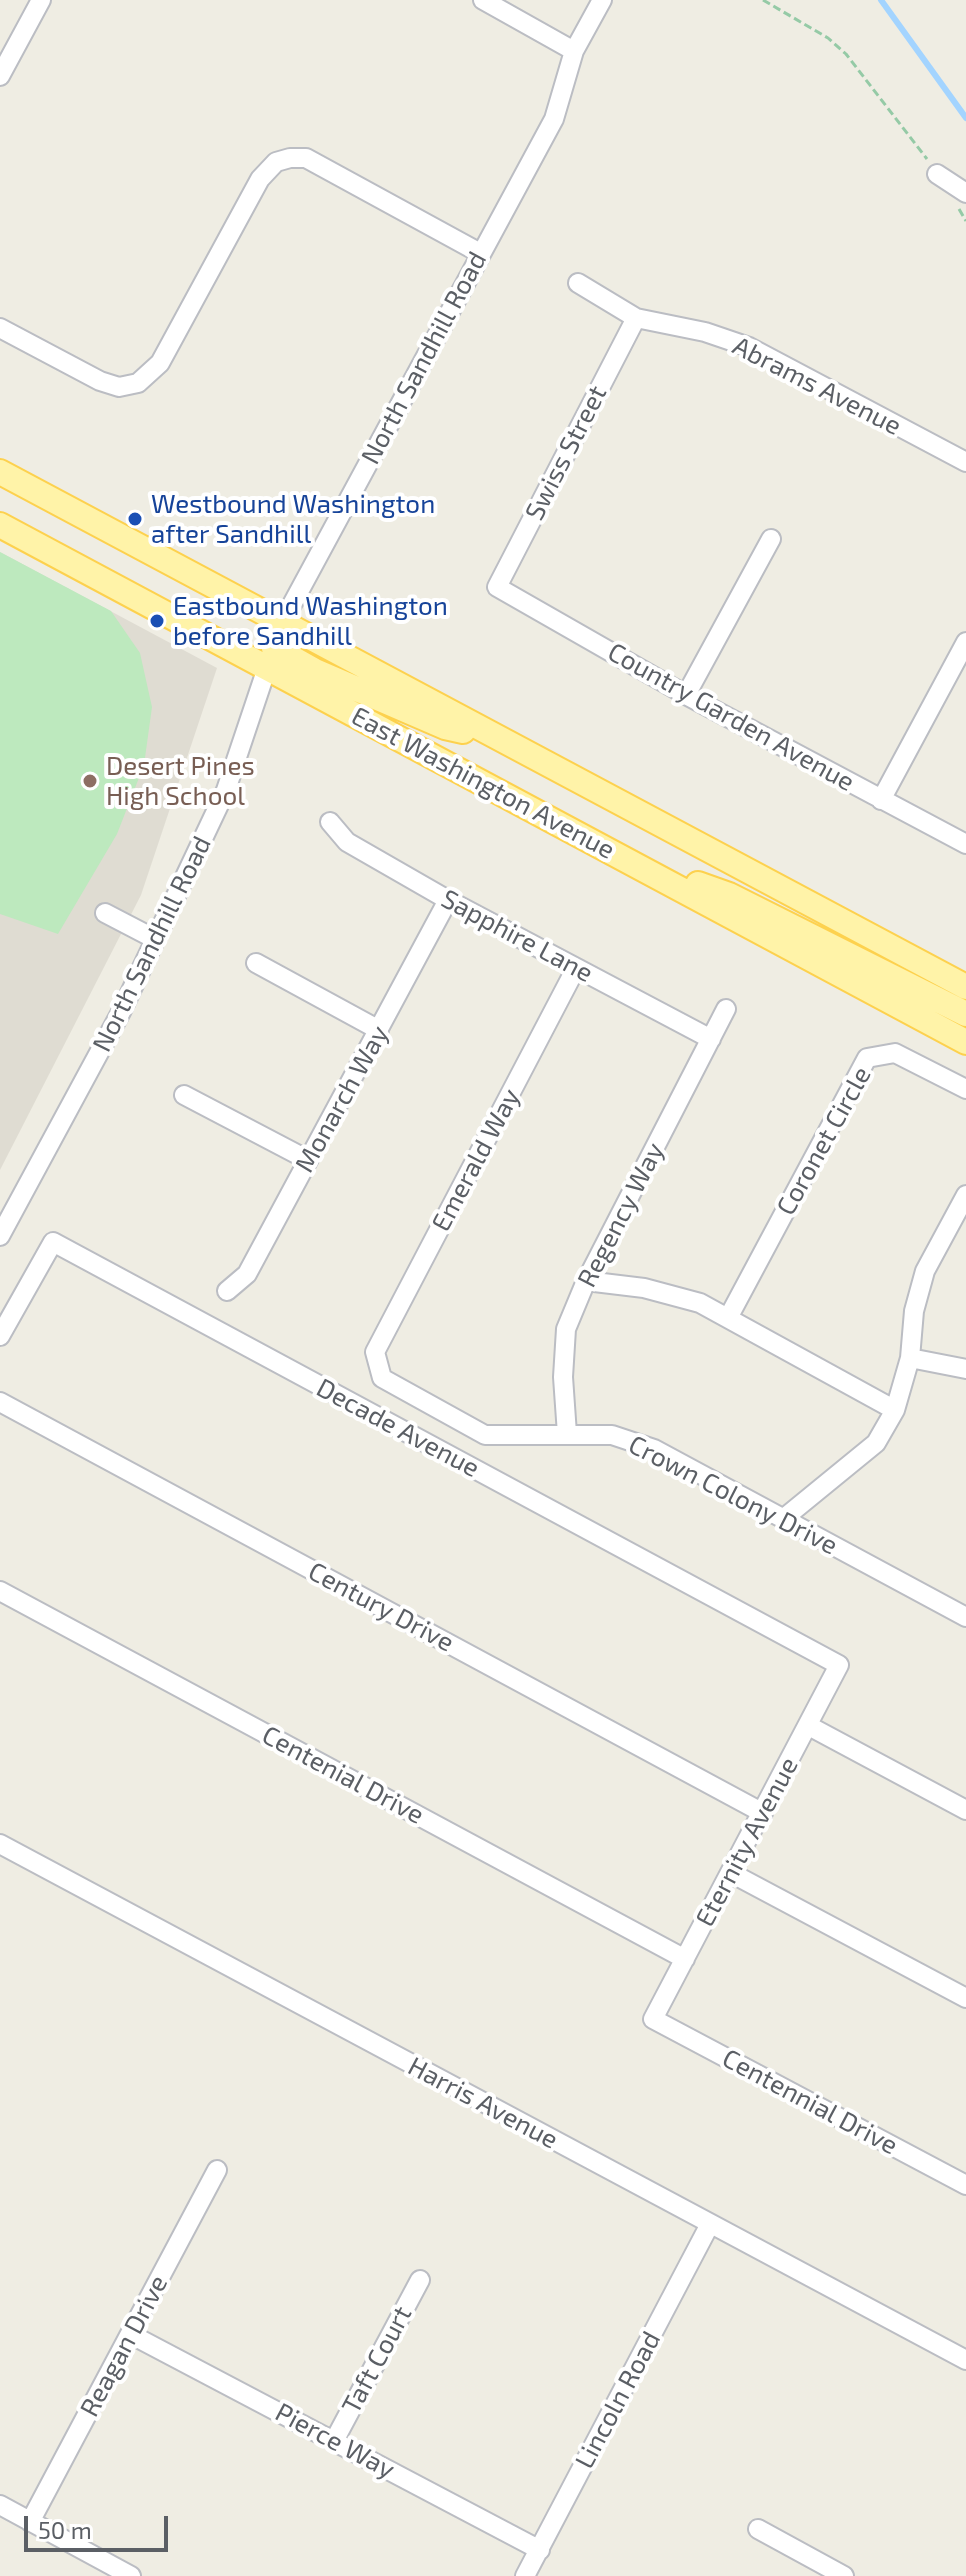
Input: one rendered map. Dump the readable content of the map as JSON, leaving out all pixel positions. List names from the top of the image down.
{
  "streets": {
    "main road": ["East Washington Avenue"],
    "street": [
      "North Sandhill Road",
      "Abrams Avenue",
      "Swiss Street",
      "Country Garden Avenue",
      "Sapphire Lane",
      "Monarch Way",
      "Coronet Circle",
      "Emerald Way",
      "Regency Way",
      "Decade Avenue",
      "Crown Colony Drive",
      "Century Drive",
      "Centenial Drive",
      "Eternity Avenue",
      "Centennial Drive",
      "Harris Avenue",
      "Reagan Drive",
      "Taft Court",
      "Lincoln Road",
      "Pierce Way"
    ]
  },
  "crossings": [
    ["North Sandhill Road", "East Washington Avenue"],
    ["Abrams Avenue", "Swiss Street"],
    ["Swiss Street", "Country Garden Avenue"],
    ["Sapphire Lane", "Monarch Way"],
    ["Sapphire Lane", "Emerald Way"],
    ["Sapphire Lane", "Regency Way"],
    ["Emerald Way", "Crown Colony Drive"],
    ["Regency Way", "Crown Colony Drive"],
    ["Decade Avenue", "Eternity Avenue"],
    ["Century Drive", "Eternity Avenue"],
    ["Centenial Drive", "Eternity Avenue"],
    ["Eternity Avenue", "Centennial Drive"],
    ["Harris Avenue", "Lincoln Road"],
    ["Reagan Drive", "Pierce Way"],
    ["Taft Court", "Pierce Way"],
    ["Lincoln Road", "Pierce Way"]
  ],
  "places": ["Westbound Washington after Sandhill", "Eastbound Washington before Sandhill", "Desert Pines High School"],
  "scale_bar": "50 m"
}
